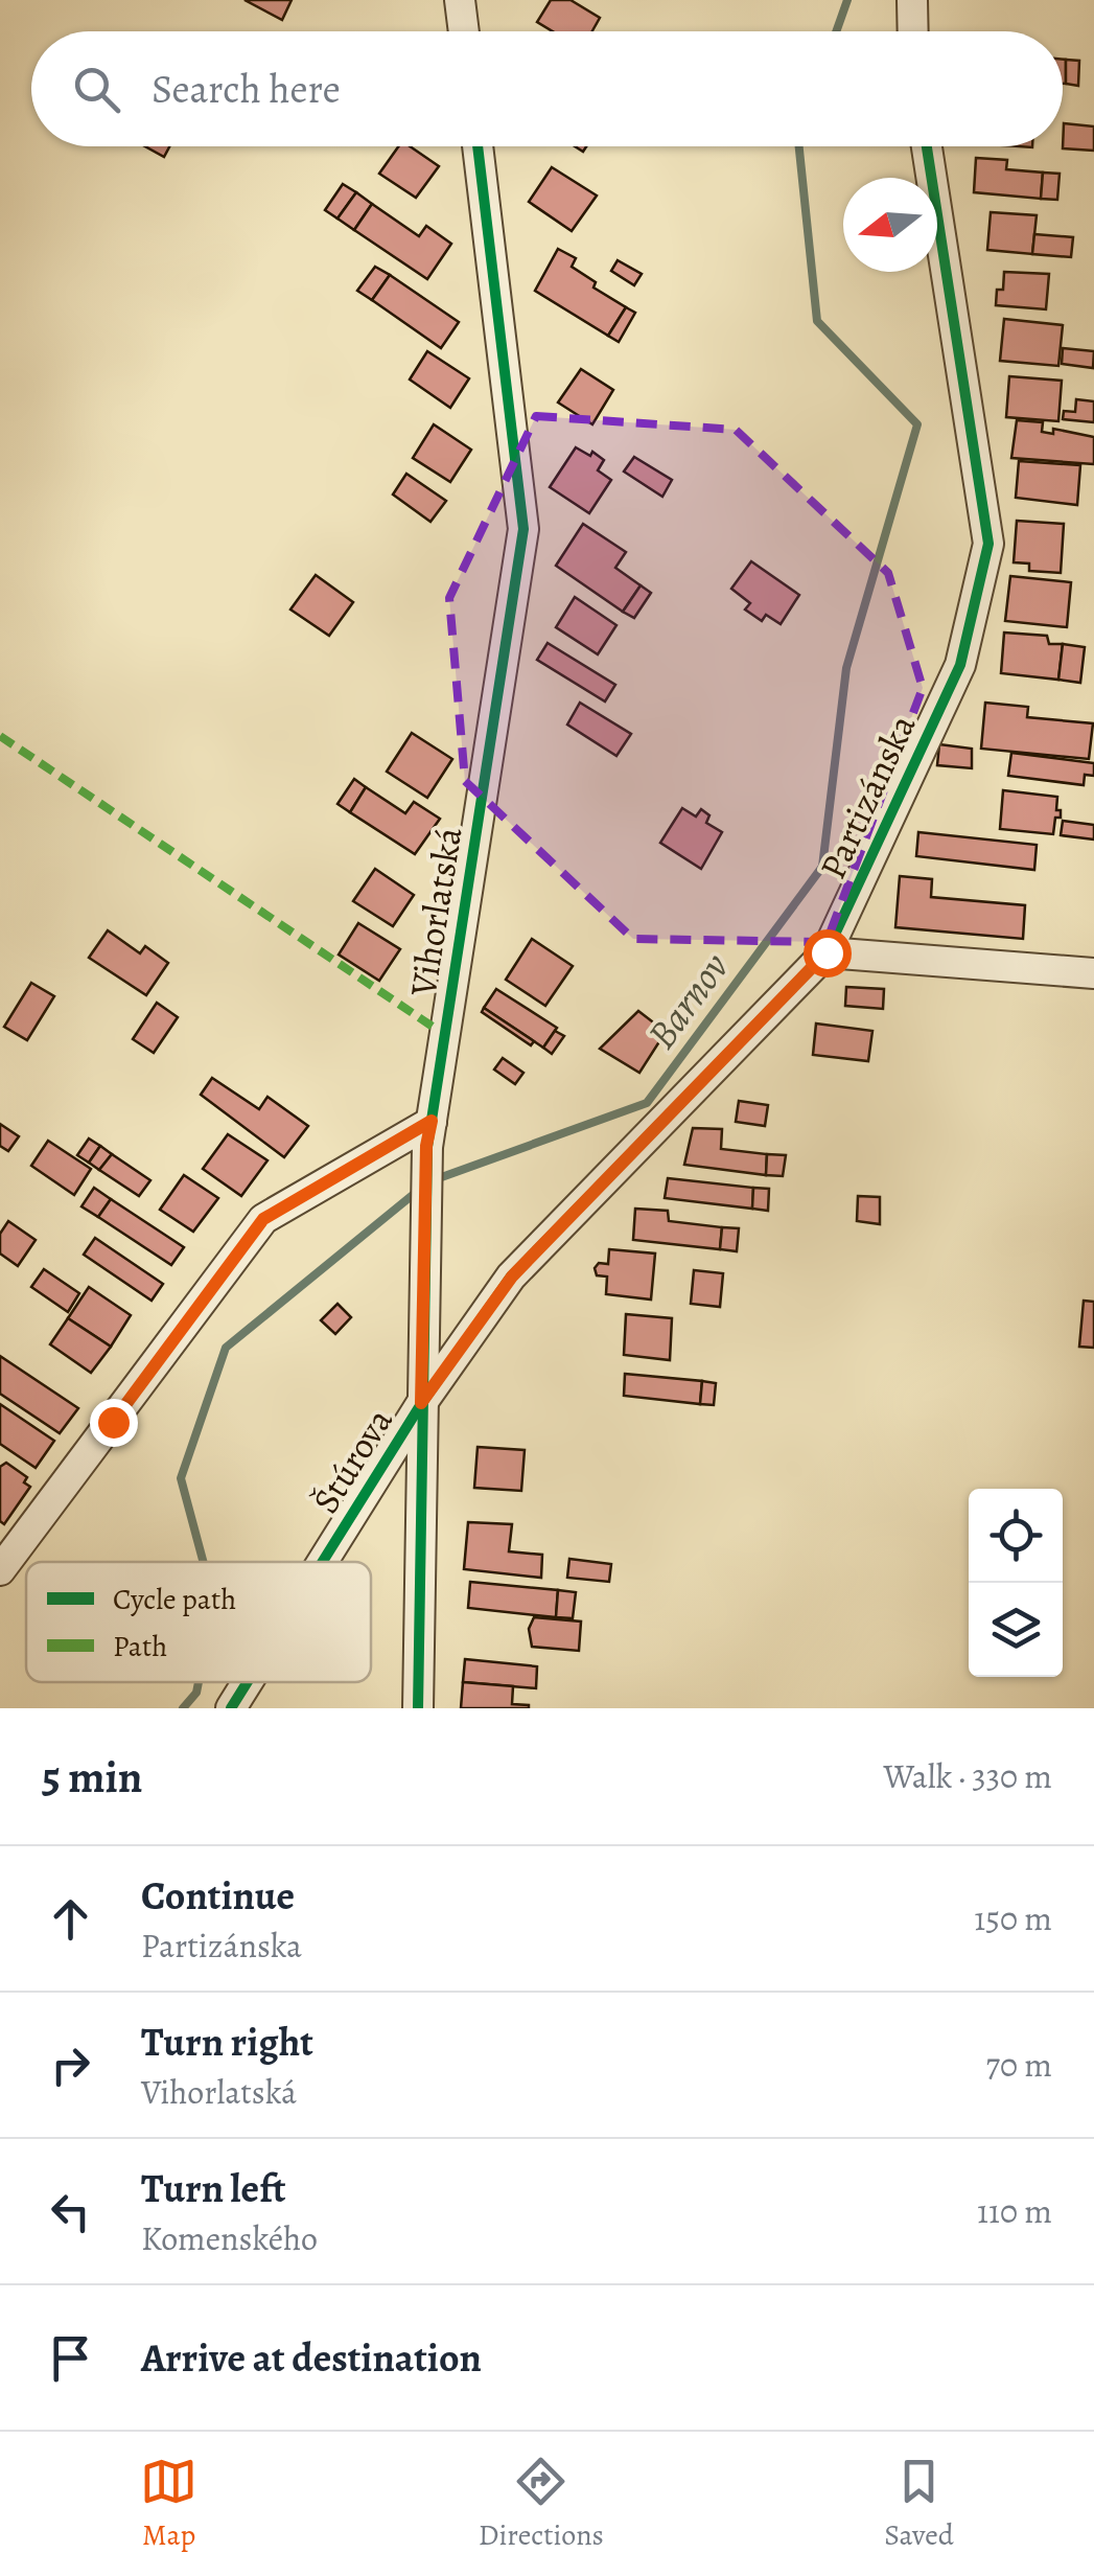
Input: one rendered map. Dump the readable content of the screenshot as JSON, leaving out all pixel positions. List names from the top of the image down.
{
  "streets": {
    "street": ["Partizánska", "Vihorlatská", "Štúrova"]
  },
  "crossings": [
    ["Partizánska", "Vihorlatská"],
    ["Partizánska", "Štúrova"],
    ["Vihorlatská", "Štúrova"]
  ],
  "water": ["Barnov"],
  "legend": ["Cycle path", "Path"],
  "north": "left",
  "page": {
    "search": "Search here",
    "heading": ["5 min", "Walk · 330 m"],
    "list": [
      ["Continue", "Partizánska", "150 m"],
      ["Turn right", "Vihorlatská", "70 m"],
      ["Turn left", "Komenského", "110 m"],
      "Arrive at destination"
    ],
    "nav": ["Map", "Directions", "Saved"]
  }
}
